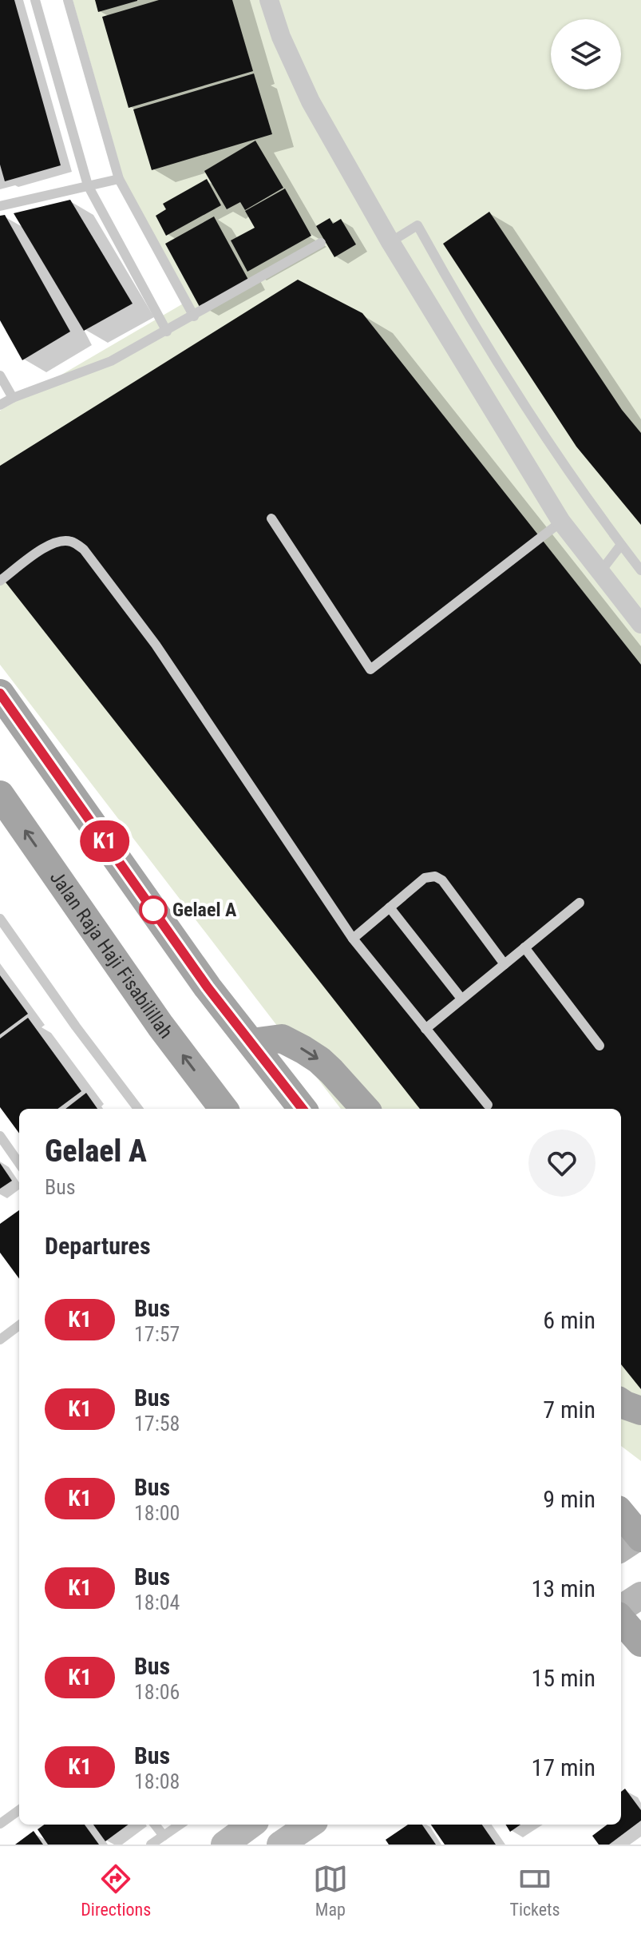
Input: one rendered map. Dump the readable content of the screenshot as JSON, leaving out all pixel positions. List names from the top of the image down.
{
  "streets": {
    "main road": ["Jalan Raja Haji Fisabilillah"]
  },
  "places": ["Gelael A"],
  "lines": ["bus line K1"],
  "page": {
    "on_map": "K1",
    "heading": [
      ["Gelael A", "Bus"],
      "Departures"
    ],
    "list": [
      {
        "mark": "K1",
        "name": "Bus",
        "note": "17:57",
        "value": "6 min"
      },
      {
        "mark": "K1",
        "name": "Bus",
        "note": "17:58",
        "value": "7 min"
      },
      {
        "mark": "K1",
        "name": "Bus",
        "note": "18:00",
        "value": "9 min"
      },
      {
        "mark": "K1",
        "name": "Bus",
        "note": "18:04",
        "value": "13 min"
      },
      {
        "mark": "K1",
        "name": "Bus",
        "note": "18:06",
        "value": "15 min"
      },
      {
        "mark": "K1",
        "name": "Bus",
        "note": "18:08",
        "value": "17 min"
      }
    ],
    "tabs": ["Directions", "Map", "Tickets"]
  }
}
